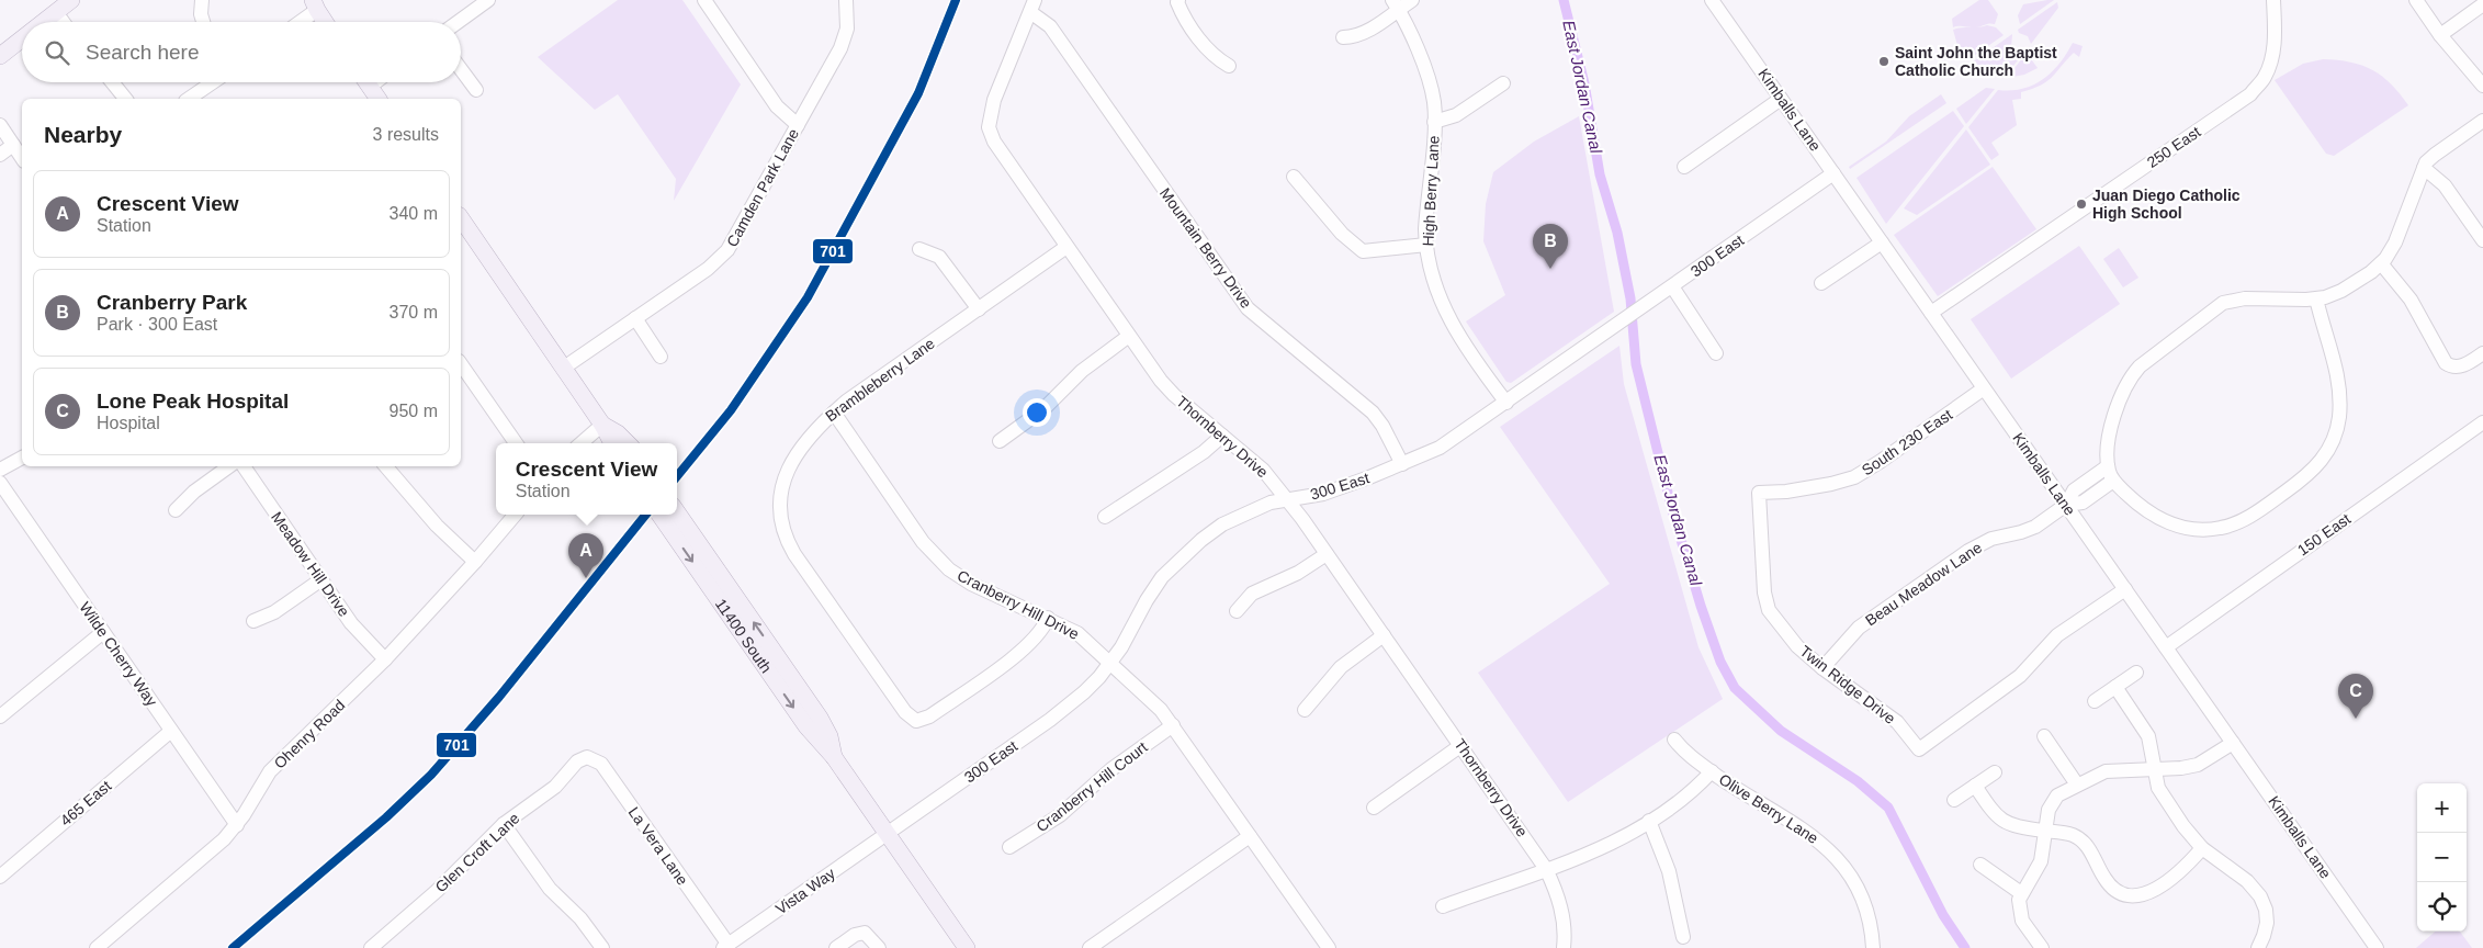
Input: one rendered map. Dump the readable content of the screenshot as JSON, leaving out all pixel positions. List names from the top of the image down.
{
  "streets": {
    "main road": ["11400 South"],
    "street": [
      "Kimballs Lane",
      "250 East",
      "Camden Park Lane",
      "High Berry Lane",
      "Mountain Berry Drive",
      "300 East",
      "Brambleberry Lane",
      "Thornberry Drive",
      "South 230 East",
      "150 East",
      "Meadow Hill Drive",
      "Beau Meadow Lane",
      "Cranberry Hill Drive",
      "Wilde Cherry Way",
      "Twin Ridge Drive",
      "Ohenry Road",
      "Cranberry Hill Court",
      "465 East",
      "Olive Berry Lane",
      "La Vera Lane",
      "Glen Croft Lane",
      "Vista Way"
    ]
  },
  "crossings": [
    ["Kimballs Lane", "250 East"],
    ["Kimballs Lane", "300 East"],
    ["Kimballs Lane", "South 230 East"],
    ["Kimballs Lane", "150 East"],
    ["Kimballs Lane", "Beau Meadow Lane"],
    ["Kimballs Lane", "Twin Ridge Drive"],
    ["High Berry Lane", "300 East"],
    ["Mountain Berry Drive", "300 East"],
    ["Mountain Berry Drive", "Thornberry Drive"],
    ["300 East", "Thornberry Drive"],
    ["300 East", "Cranberry Hill Drive"],
    ["300 East", "11400 South"],
    ["300 East", "Vista Way"],
    ["Brambleberry Lane", "Thornberry Drive"],
    ["Brambleberry Lane", "Cranberry Hill Drive"],
    ["South 230 East", "Twin Ridge Drive"],
    ["Meadow Hill Drive", "Ohenry Road"],
    ["Beau Meadow Lane", "Twin Ridge Drive"],
    ["Cranberry Hill Drive", "Cranberry Hill Court"],
    ["11400 South", "Vista Way"],
    ["Wilde Cherry Way", "Ohenry Road"],
    ["Wilde Cherry Way", "465 East"],
    ["La Vera Lane", "Glen Croft Lane"],
    ["La Vera Lane", "Vista Way"]
  ],
  "water": ["East Jordan Canal"],
  "places": ["Saint John the Baptist Catholic Church", "Juan Diego Catholic High School"],
  "lines": ["transit line 701"],
  "page": {
    "search": "Search here",
    "heading": ["Nearby", "3 results"],
    "list": [
      {
        "mark": "A",
        "name": "Crescent View",
        "note": "Station",
        "value": "340 m"
      },
      {
        "mark": "B",
        "name": "Cranberry Park",
        "note": "Park · 300 East",
        "value": "370 m"
      },
      {
        "mark": "C",
        "name": "Lone Peak Hospital",
        "note": "Hospital",
        "value": "950 m"
      }
    ],
    "pins": ["B", "A", "C"],
    "popup": ["Crescent View", "Station"],
    "map_buttons": ["+", "−"]
  }
}
